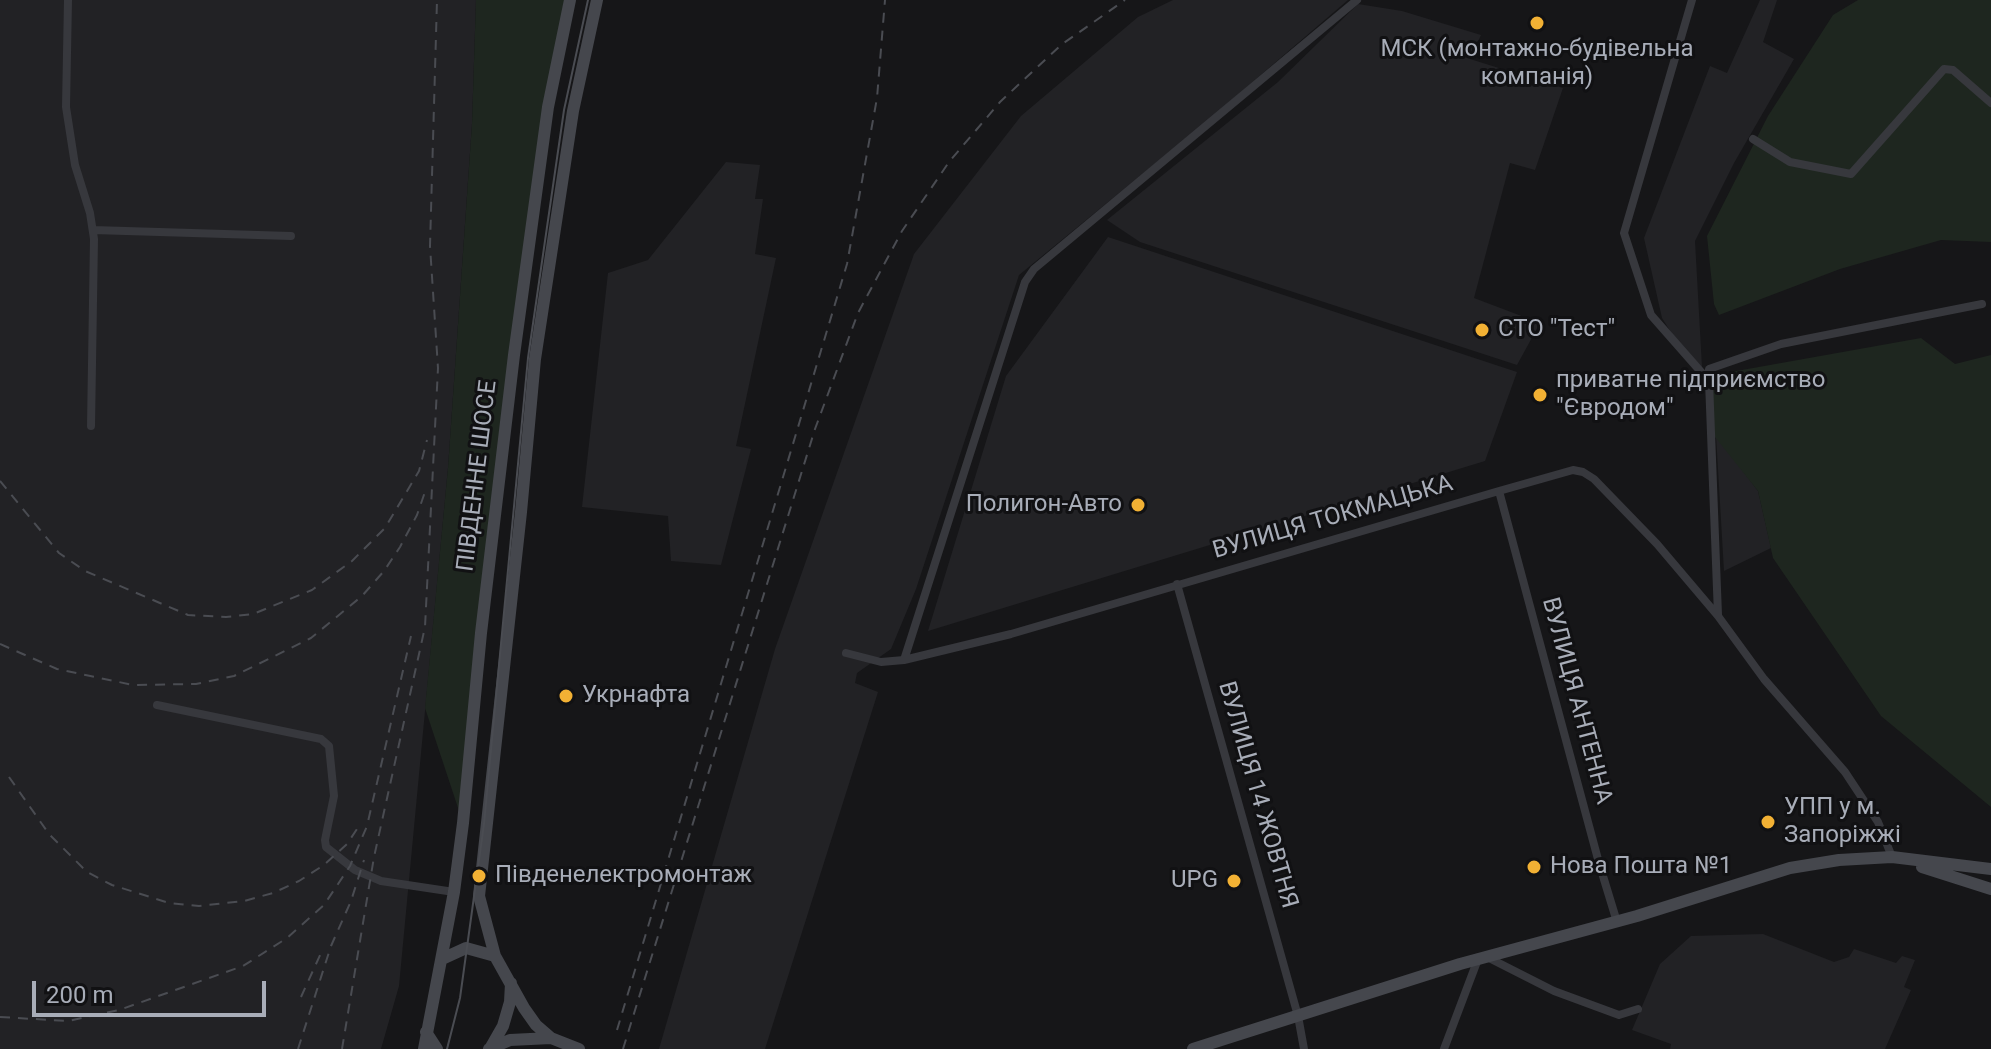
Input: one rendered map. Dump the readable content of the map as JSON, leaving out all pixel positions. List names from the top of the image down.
{
  "streets": {
    "main road": ["ПІВДЕННЕ ШОСЕ"],
    "street": ["ВУЛИЦЯ ТОКМАЦЬКА", "ВУЛИЦЯ АНТЕННА", "ВУЛИЦЯ 14 ЖОВТНЯ"]
  },
  "crossings": [
    ["ВУЛИЦЯ ТОКМАЦЬКА", "ВУЛИЦЯ АНТЕННА"],
    ["ВУЛИЦЯ ТОКМАЦЬКА", "ВУЛИЦЯ 14 ЖОВТНЯ"]
  ],
  "places": [
    "МСК (монтажно-будівельна компанія)",
    "СТО \"Тест\"",
    "приватне підприємство \"Євродом\"",
    "Полигон-Авто",
    "Укрнафта",
    "УПП у м. Запоріжжі",
    "Нова Пошта №1",
    "Південелектромонтаж",
    "UPG"
  ],
  "scale_bar": "200 m"
}
